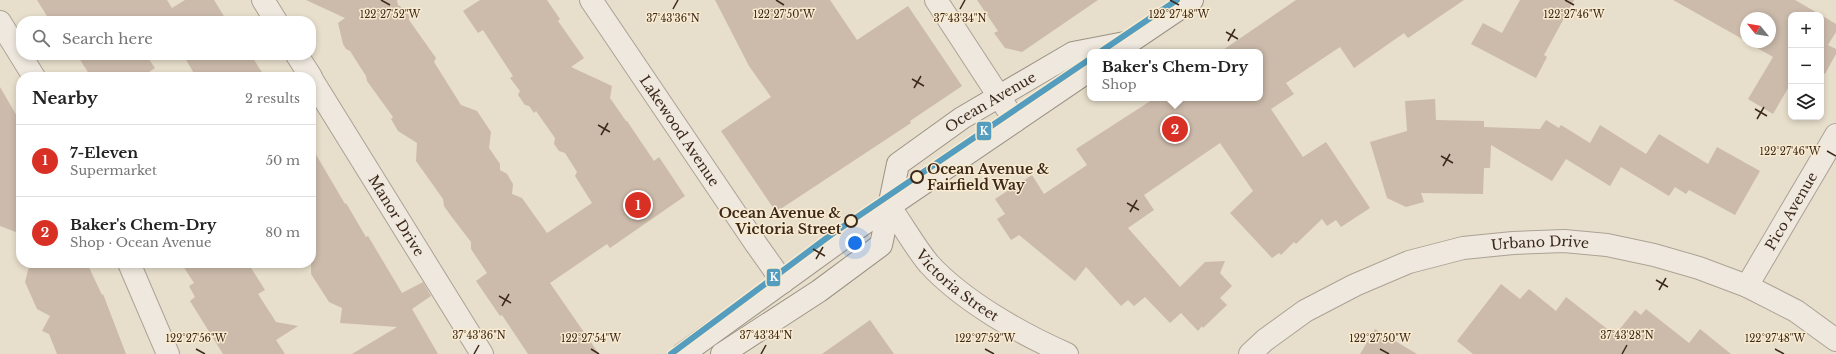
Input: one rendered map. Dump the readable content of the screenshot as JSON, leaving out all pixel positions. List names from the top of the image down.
{
  "streets": {
    "street": [
      "Ocean Avenue",
      "Lakewood Avenue",
      "Pico Avenue",
      "Manor Drive",
      "Urbano Drive",
      "Victoria Street"
    ]
  },
  "crossings": [
    ["Ocean Avenue", "Lakewood Avenue"],
    ["Ocean Avenue", "Victoria Street"],
    ["Pico Avenue", "Urbano Drive"]
  ],
  "places": ["Ocean Avenue & Fairfield Way", "Ocean Avenue & Victoria Street"],
  "lines": ["transit line K"],
  "north": "top left",
  "page": {
    "map_buttons": ["+", "−"],
    "search": "Search here",
    "popup": ["Baker's Chem-Dry", "Shop"],
    "heading": ["Nearby", "2 results"],
    "pins": ["2", "1"],
    "list": [
      {
        "mark": "1",
        "name": "7-Eleven",
        "note": "Supermarket",
        "value": "50 m"
      },
      {
        "mark": "2",
        "name": "Baker's Chem-Dry",
        "note": "Shop · Ocean Avenue",
        "value": "80 m"
      }
    ]
  },
  "coordinates": [
    "122°27'52\"W",
    "122°27'50\"W",
    "122°27'48\"W",
    "122°27'46\"W",
    "37°43'34\"N",
    "37°43'36\"N",
    "37°43'28\"N",
    "122°27'56\"W",
    "122°27'54\"W"
  ]
}
